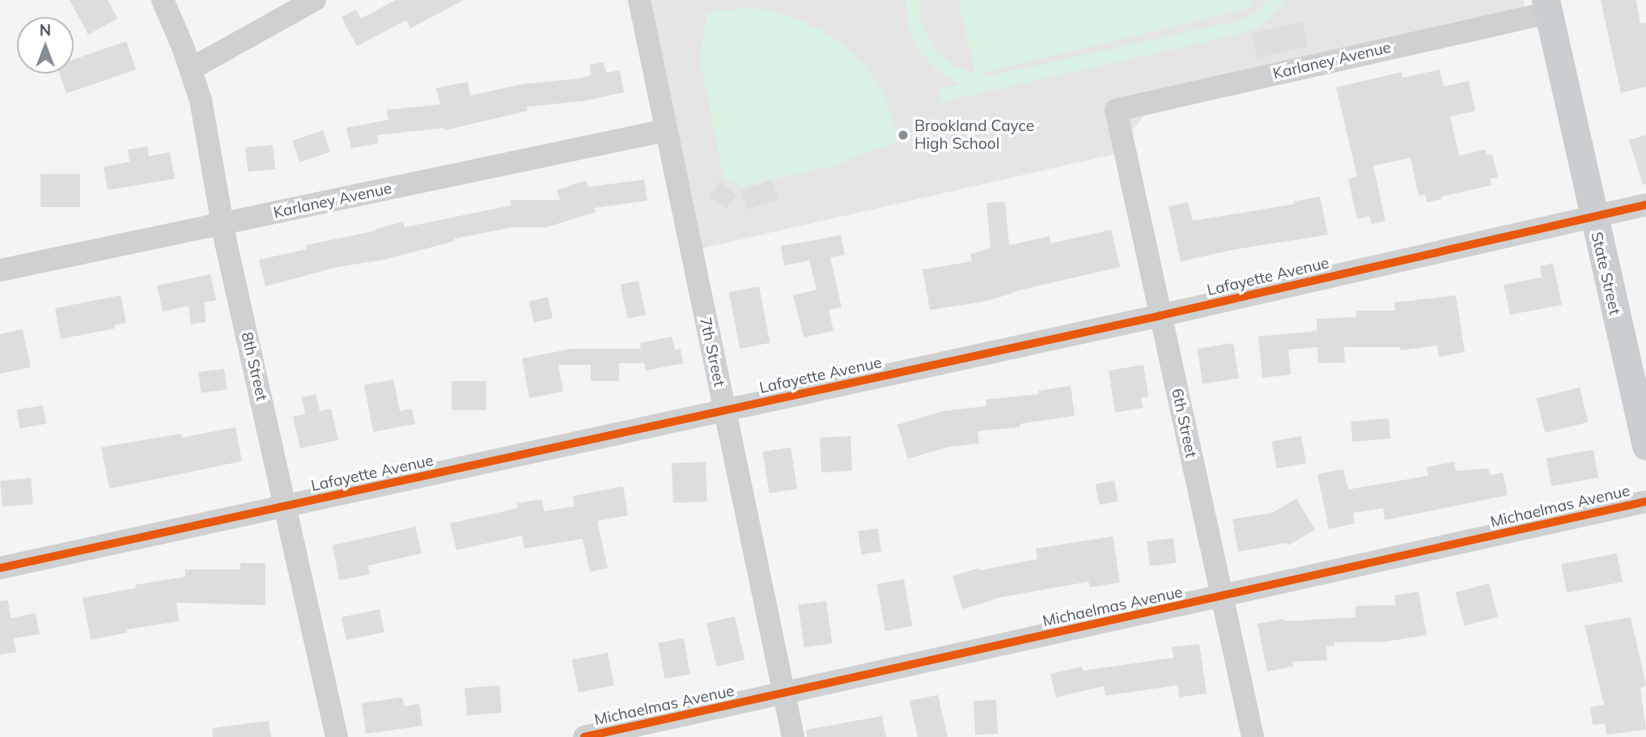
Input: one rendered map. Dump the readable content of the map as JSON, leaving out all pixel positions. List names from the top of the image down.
{
  "streets": {
    "main road": ["State Street"],
    "street": [
      "Karlaney Avenue",
      "Lafayette Avenue",
      "7th Street",
      "8th Street",
      "6th Street",
      "Michaelmas Avenue"
    ]
  },
  "crossings": [
    ["Karlaney Avenue", "State Street"],
    ["Karlaney Avenue", "7th Street"],
    ["Karlaney Avenue", "8th Street"],
    ["Karlaney Avenue", "6th Street"],
    ["State Street", "Lafayette Avenue"],
    ["Lafayette Avenue", "7th Street"],
    ["Lafayette Avenue", "8th Street"],
    ["Lafayette Avenue", "6th Street"],
    ["7th Street", "Michaelmas Avenue"],
    ["6th Street", "Michaelmas Avenue"]
  ],
  "places": ["Brookland Cayce High School"],
  "north": "top"
}
